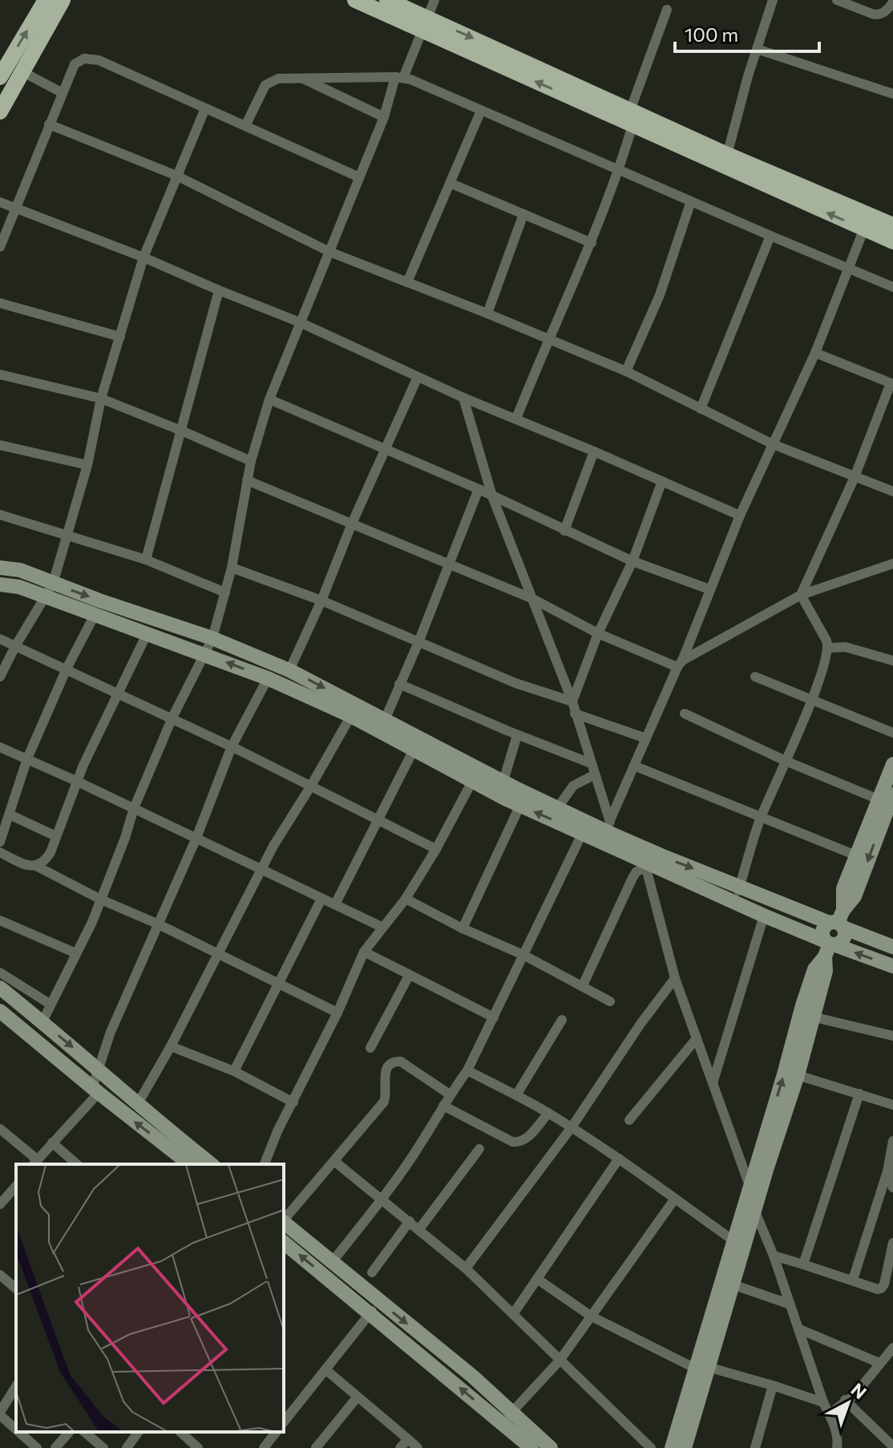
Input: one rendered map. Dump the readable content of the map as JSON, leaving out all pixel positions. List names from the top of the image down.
{
  "scale_bar": "100 m",
  "north": "top right"
}
